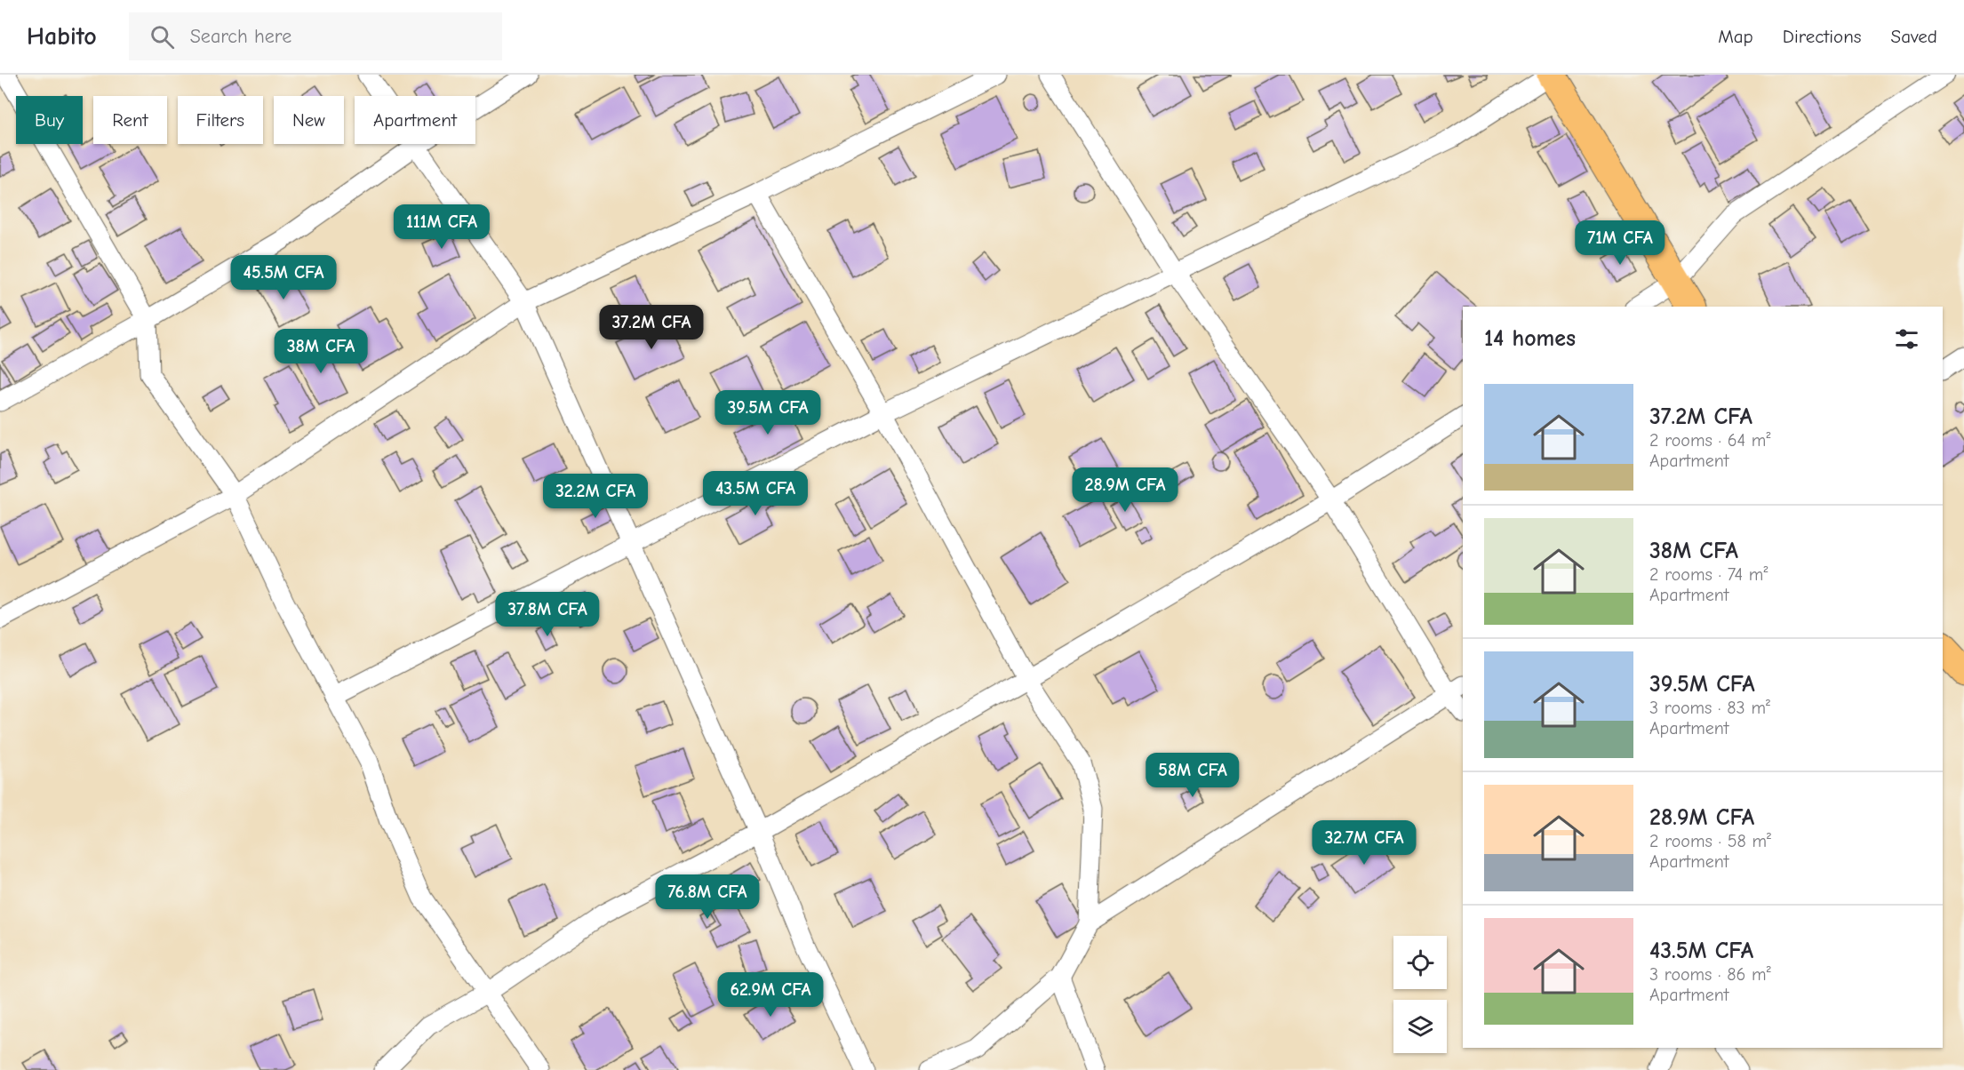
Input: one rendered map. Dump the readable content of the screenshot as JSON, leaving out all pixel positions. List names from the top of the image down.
{
  "page": {
    "header": "Habito",
    "search": "Search here",
    "nav": ["Map", "Directions", "Saved"],
    "chip": [
      "Buy",
      "Rent",
      "Filters",
      "New",
      "Apartment"
    ],
    "price": [
      "111M CFA",
      "71M CFA",
      "45.5M CFA",
      "37.2M CFA",
      "38M CFA",
      "39.5M CFA",
      "28.9M CFA",
      "43.5M CFA",
      "32.2M CFA",
      "37.8M CFA",
      "58M CFA",
      "32.7M CFA",
      "76.8M CFA",
      "62.9M CFA"
    ],
    "heading": "14 homes",
    "list": [
      {
        "name": "37.2M CFA",
        "note": "2 rooms · 64 m² · Apartment"
      },
      {
        "name": "38M CFA",
        "note": "2 rooms · 74 m² · Apartment"
      },
      {
        "name": "39.5M CFA",
        "note": "3 rooms · 83 m² · Apartment"
      },
      {
        "name": "28.9M CFA",
        "note": "2 rooms · 58 m² · Apartment"
      },
      {
        "name": "43.5M CFA",
        "note": "3 rooms · 86 m² · Apartment"
      }
    ]
  }
}
